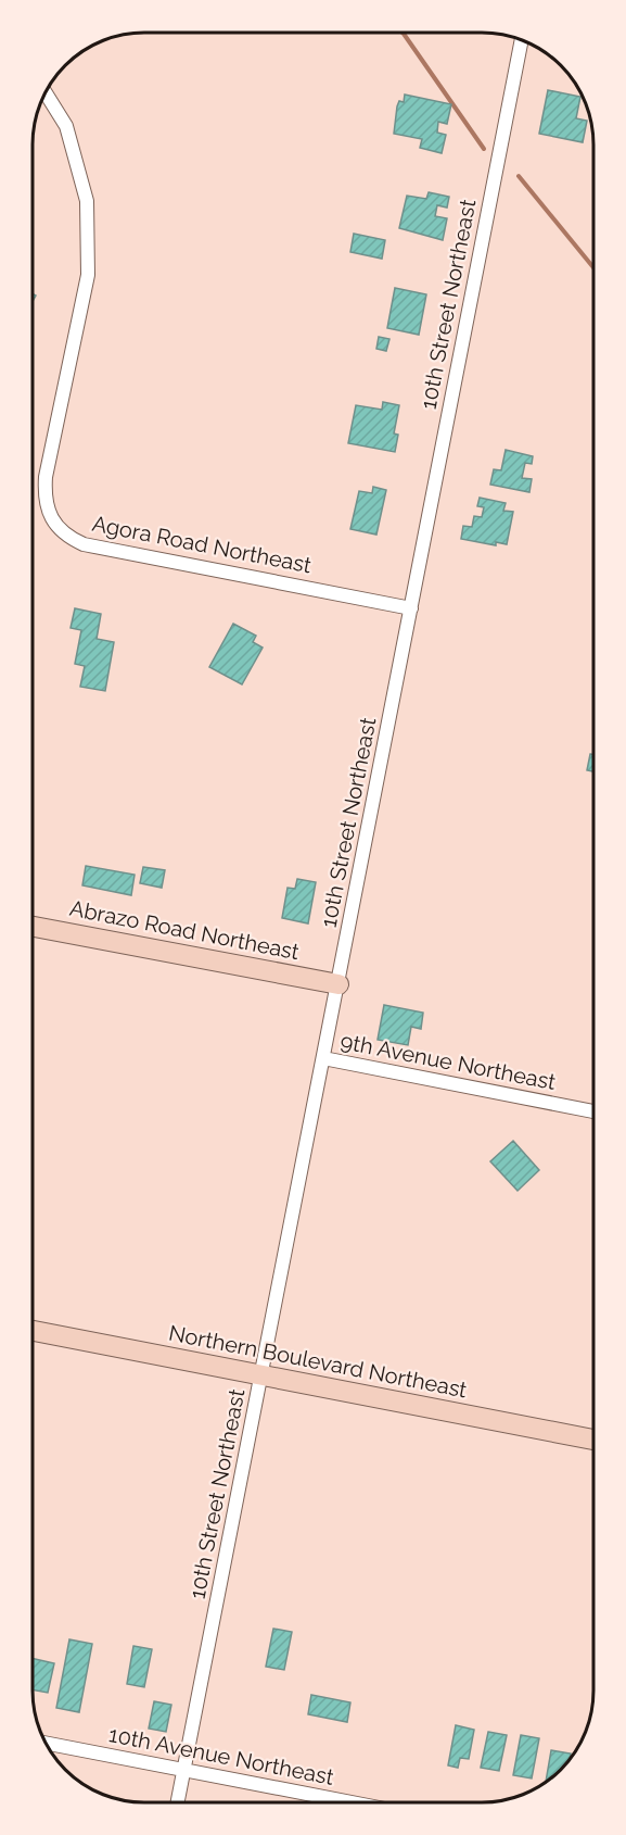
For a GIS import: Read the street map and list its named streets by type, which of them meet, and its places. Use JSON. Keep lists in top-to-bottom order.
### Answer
{
  "streets": {
    "main road": ["Abrazo Road Northeast", "Northern Boulevard Northeast"],
    "street": [
      "10th Street Northeast",
      "Agora Road Northeast",
      "9th Avenue Northeast",
      "10th Avenue Northeast"
    ]
  },
  "crossings": [
    ["10th Street Northeast", "Agora Road Northeast"],
    ["10th Street Northeast", "Abrazo Road Northeast"],
    ["10th Street Northeast", "9th Avenue Northeast"],
    ["10th Street Northeast", "Northern Boulevard Northeast"],
    ["10th Street Northeast", "10th Avenue Northeast"]
  ]
}
